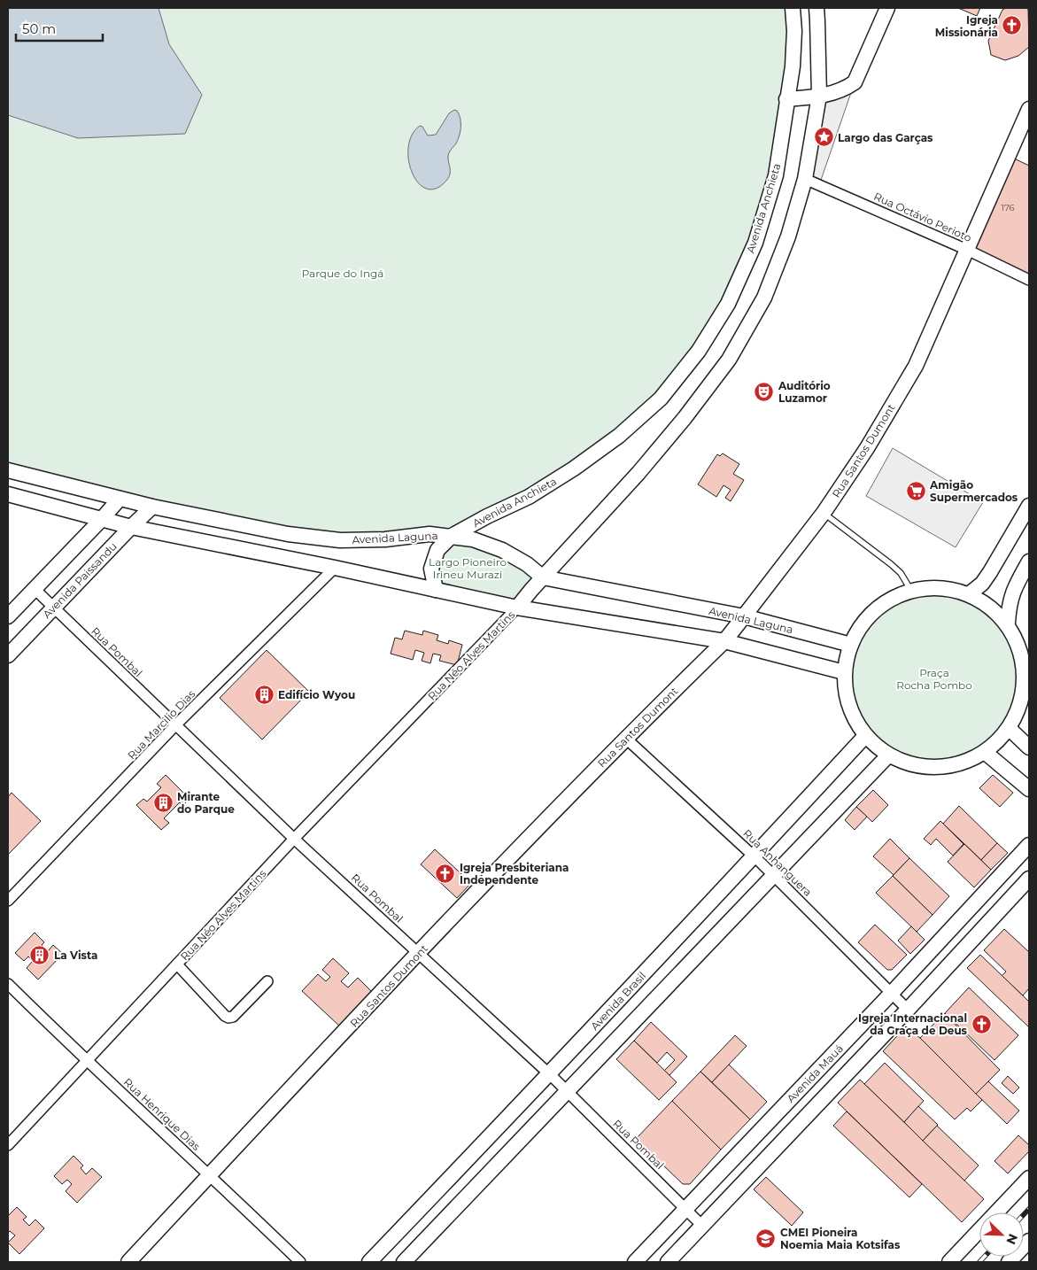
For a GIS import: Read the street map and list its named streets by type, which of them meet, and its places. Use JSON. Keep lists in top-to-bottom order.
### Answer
{
  "streets": {
    "main road": [
      "Avenida Anchieta",
      "Rua Santos Dumont",
      "Avenida Laguna",
      "Avenida Paissandu",
      "Rua Néo Alves Martins",
      "Avenida Brasil",
      "Avenida Mauá"
    ],
    "street": [
      "Rua Octávio Perioto",
      "Rua Pombal",
      "Rua Marcilio Dias",
      "Rua Anhanguera",
      "Rua Henrique Dias"
    ]
  },
  "crossings": [
    ["Avenida Anchieta", "Avenida Laguna"],
    ["Rua Octávio Perioto", "Rua Santos Dumont"],
    ["Rua Octávio Perioto", "Rua Néo Alves Martins"],
    ["Rua Santos Dumont", "Avenida Laguna"],
    ["Rua Santos Dumont", "Rua Pombal"],
    ["Rua Santos Dumont", "Rua Anhanguera"],
    ["Rua Santos Dumont", "Rua Henrique Dias"],
    ["Avenida Laguna", "Avenida Paissandu"],
    ["Avenida Laguna", "Rua Néo Alves Martins"],
    ["Avenida Paissandu", "Rua Pombal"],
    ["Rua Pombal", "Rua Néo Alves Martins"],
    ["Rua Pombal", "Rua Marcilio Dias"],
    ["Rua Pombal", "Avenida Brasil"],
    ["Rua Pombal", "Avenida Mauá"],
    ["Rua Néo Alves Martins", "Rua Henrique Dias"],
    ["Rua Anhanguera", "Avenida Brasil"],
    ["Rua Anhanguera", "Avenida Mauá"]
  ],
  "parks": ["Parque do Ingá", "Largo Pioneiro Irineu Murazi", "Praça Rocha Pombo"],
  "places": {
    "church": ["Igreja Missionária", "Igreja Presbiteriana Independente", "Igreja Internacional da Graça de Deus"],
    "place": ["Largo das Garças"],
    "theatre": ["Auditório Luzamor"],
    "supermarket": ["Amigão Supermercados"],
    "building": ["Edifício Wyou", "Mirante do Parque", "La Vista"],
    "school or university": ["CMEI Pioneira Noemia Maia Kotsifas"]
  },
  "house_numbers": ["176"],
  "scale_bar": "50 m",
  "north": "bottom right"
}
